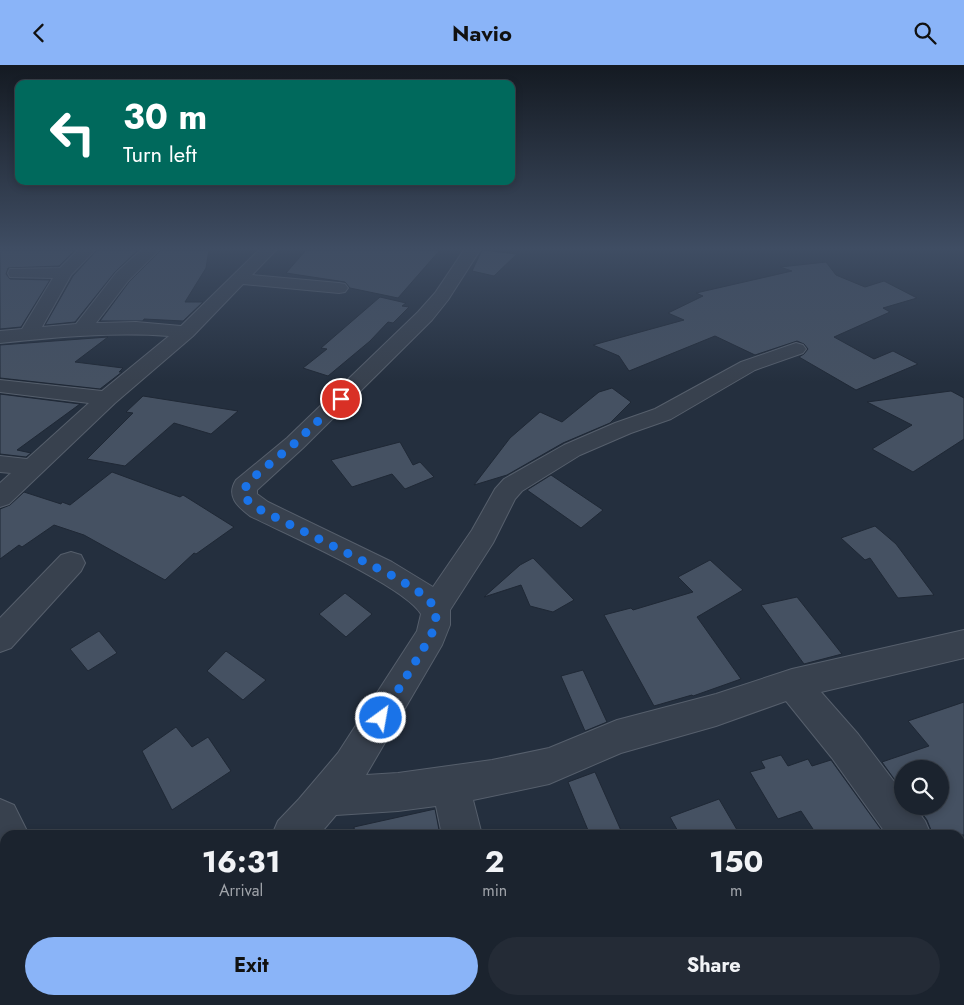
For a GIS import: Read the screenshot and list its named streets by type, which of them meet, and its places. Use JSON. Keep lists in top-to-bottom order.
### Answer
{
  "page": {
    "header": "Navio",
    "turn": ["30 m", "Turn left"],
    "eta": [
      "16:31",
      "Arrival",
      "2",
      "min",
      "150",
      "m"
    ],
    "buttons": ["Exit", "Share"]
  }
}
